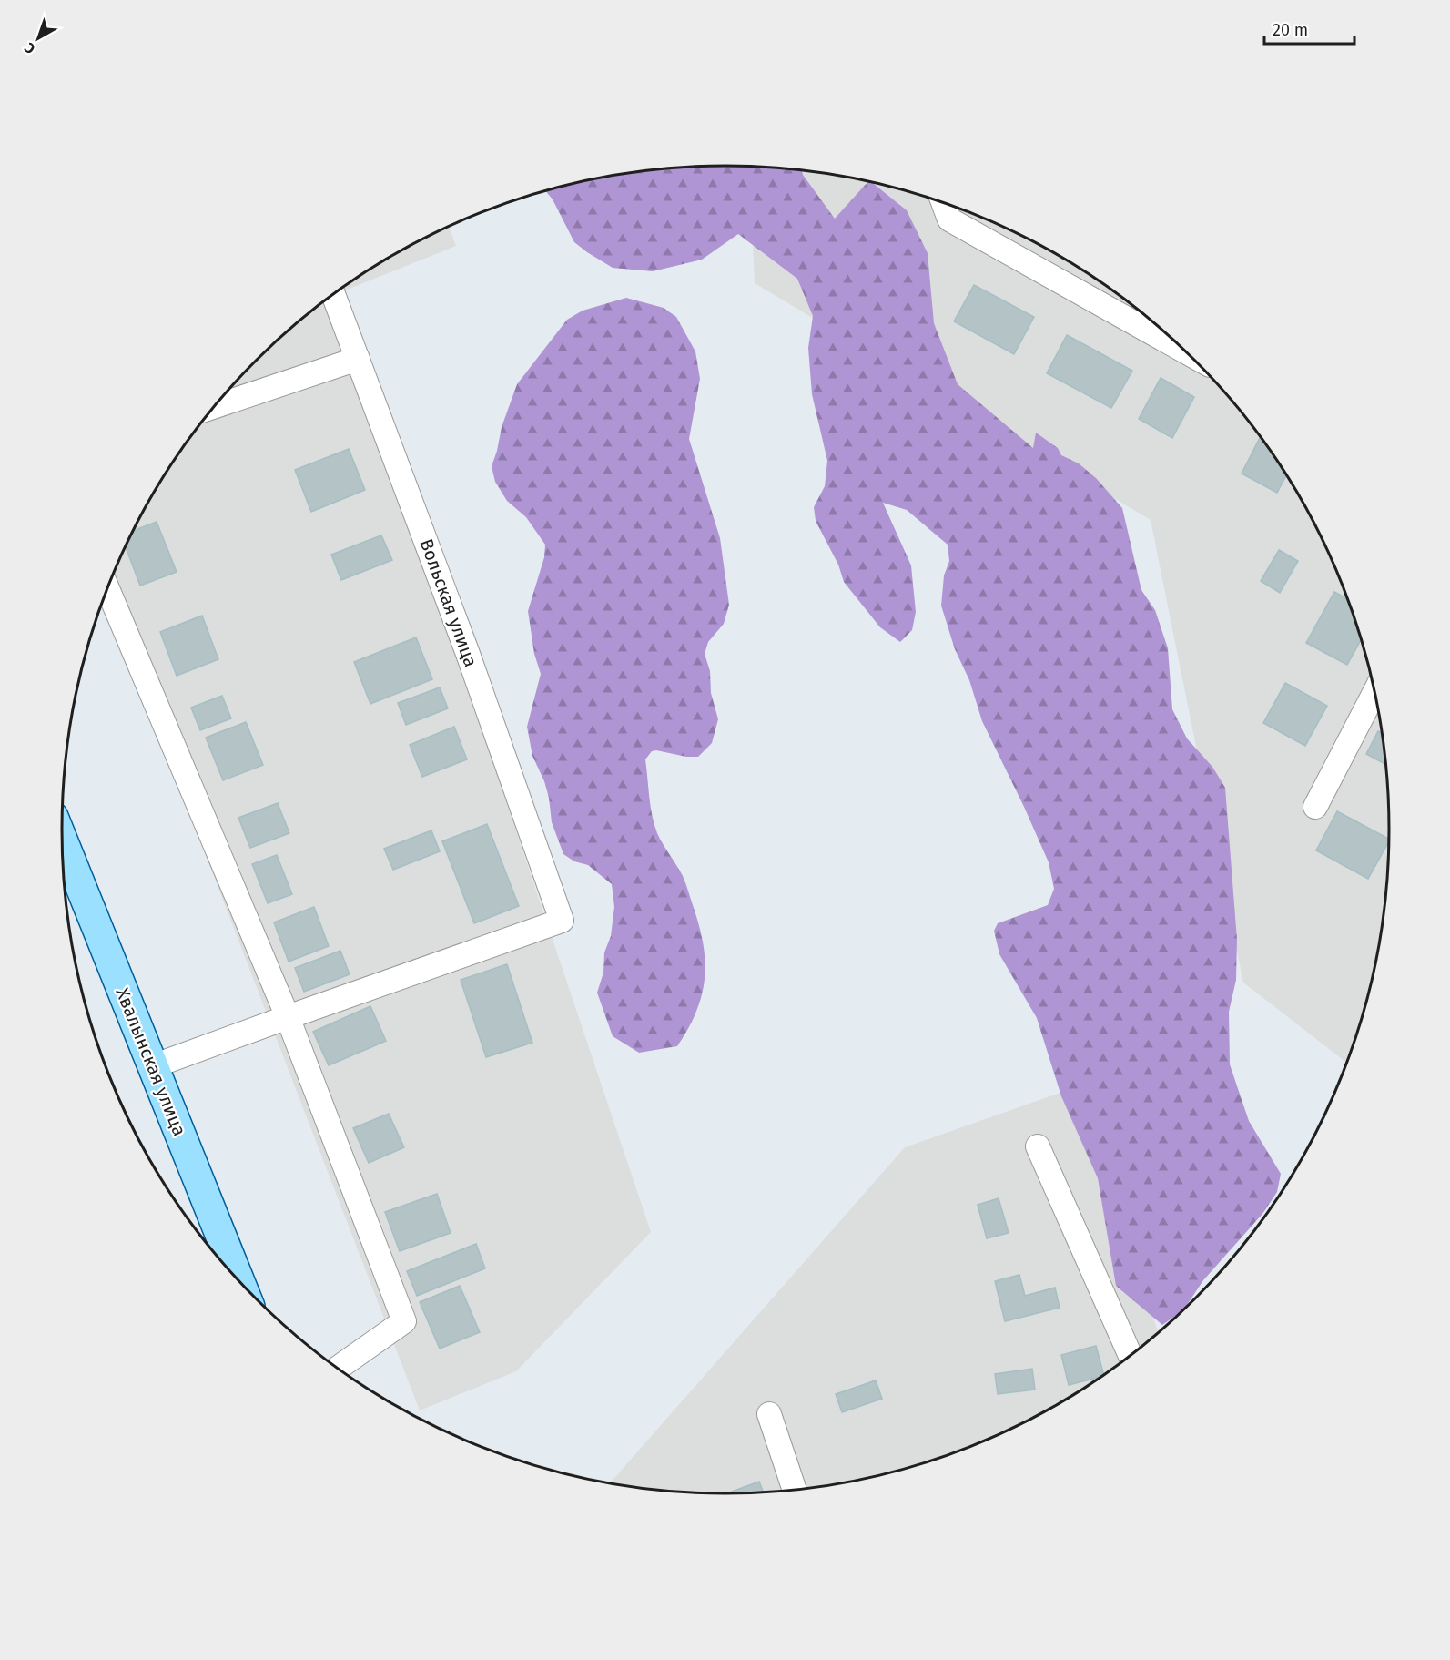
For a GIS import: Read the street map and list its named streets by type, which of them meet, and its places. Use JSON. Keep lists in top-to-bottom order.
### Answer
{
  "streets": {
    "main road": ["Хвалынская улица"],
    "street": ["Вольская улица"]
  },
  "scale_bar": "20 m",
  "north": "bottom left"
}
